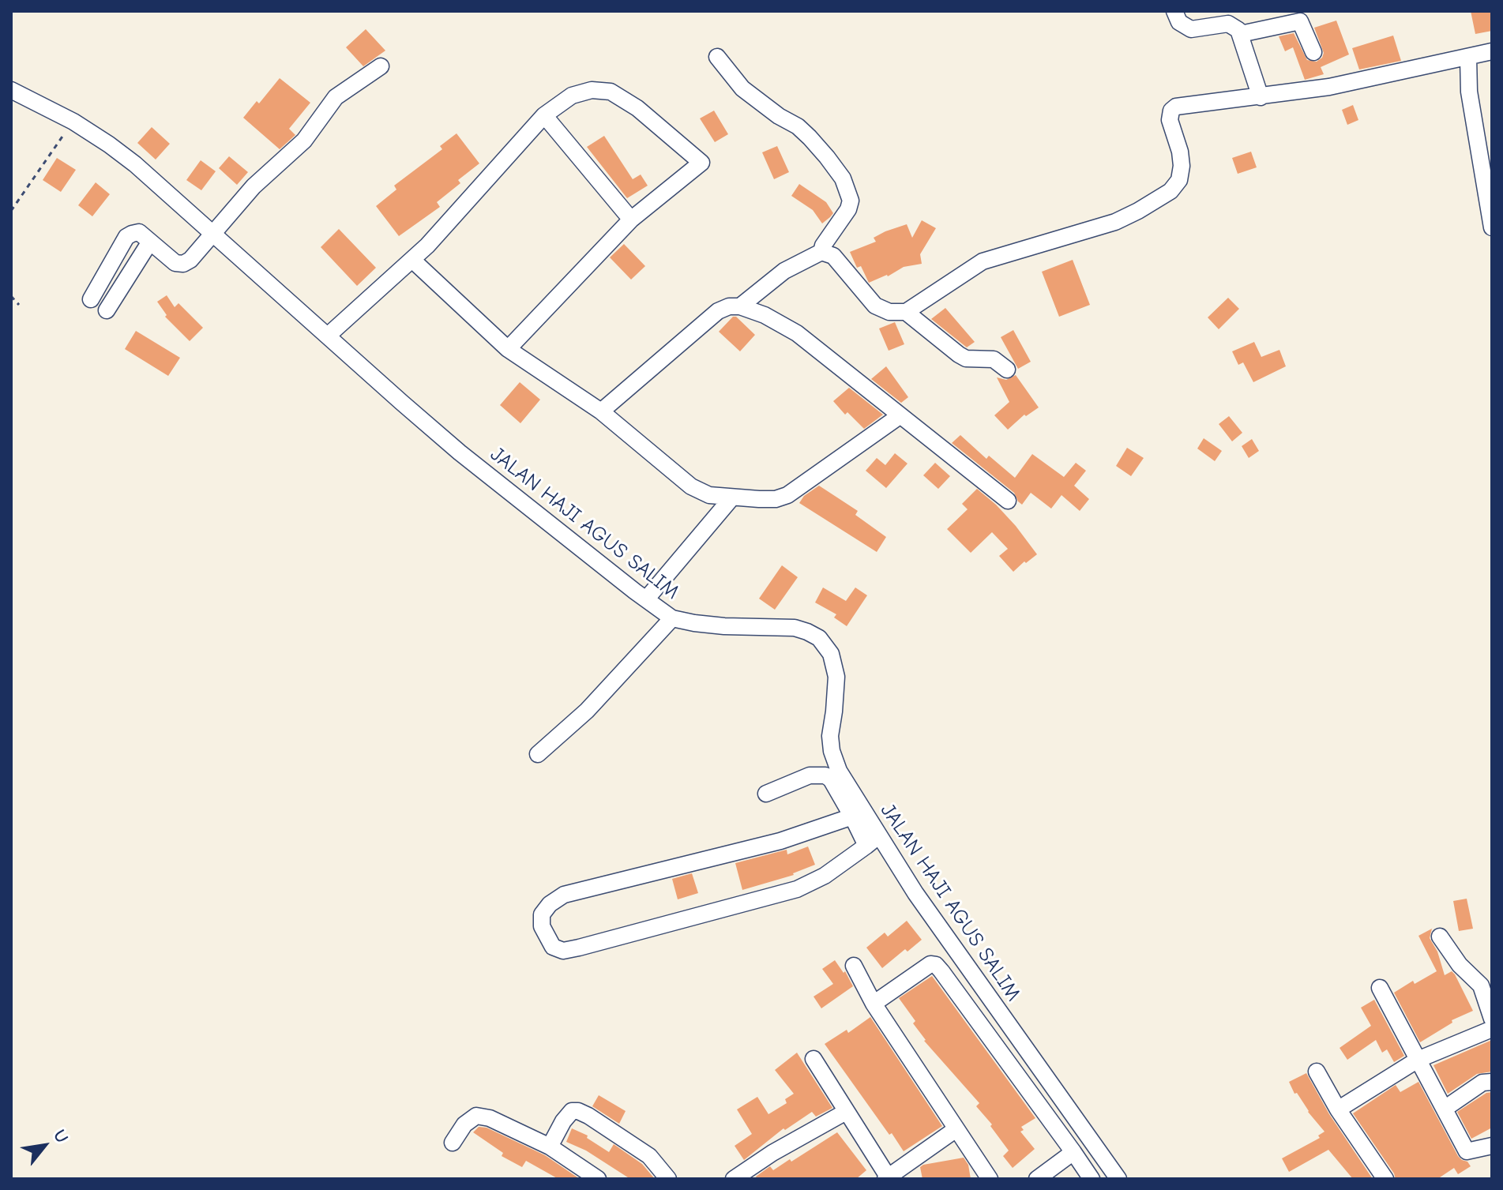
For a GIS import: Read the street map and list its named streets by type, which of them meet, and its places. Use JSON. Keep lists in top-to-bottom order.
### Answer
{
  "streets": {
    "street": ["JALAN HAJI AGUS SALIM"]
  },
  "north": "top right"
}
